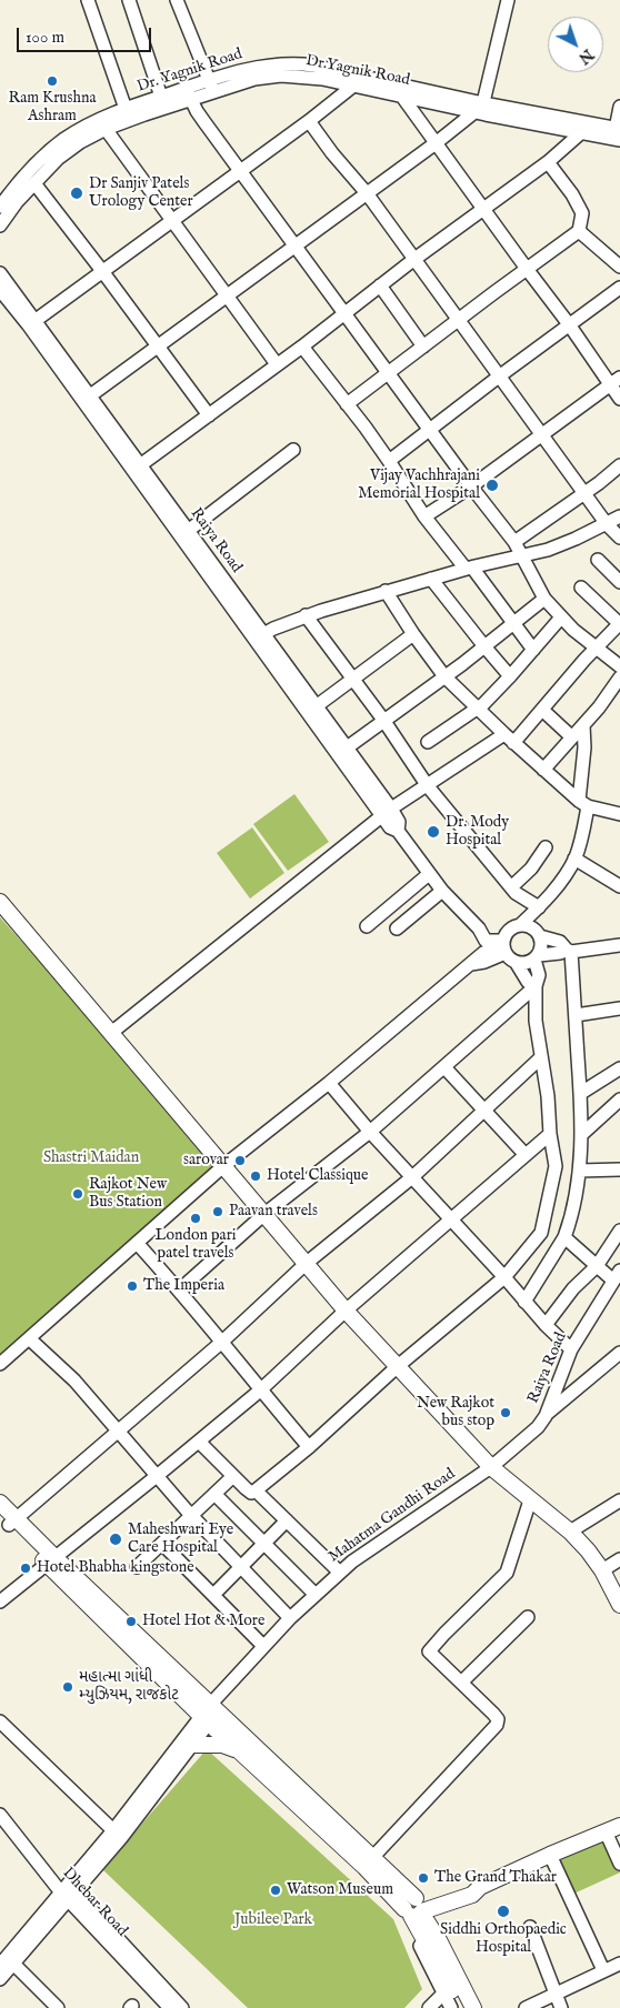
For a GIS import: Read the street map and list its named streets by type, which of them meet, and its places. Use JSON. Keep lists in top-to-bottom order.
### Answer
{
  "streets": {
    "street": [
      "Dr. Yagnik Road",
      "Dr.Yagnik Road",
      "Raiya Road",
      "Mahatma Gandhi Road",
      "Dhebar Road"
    ]
  },
  "crossings": [
    ["Dr. Yagnik Road", "Dr.Yagnik Road"],
    ["Raiya Road", "Mahatma Gandhi Road"]
  ],
  "parks": ["Shastri Maidan", "Jubilee Park"],
  "places": [
    "Ram Krushna Ashram",
    "Dr Sanjiv Patels Urology Center",
    "Vijay Vachhrajani Memorial Hospital",
    "Dr. Mody Hospital",
    "sarovar",
    "Hotel Classique",
    "Rajkot New Bus Station",
    "Paavan travels",
    "London pari patel travels",
    "The Imperia",
    "New Rajkot bus stop",
    "Maheshwari Eye Care Hospital",
    "Hotel Bhabha kingstone",
    "Hotel Hot & More",
    "મહાત્મા ગાંધી મ્યુઝિયમ, રાજકોટ",
    "The Grand Thakar",
    "Watson Museum",
    "Siddhi Orthopaedic Hospital"
  ],
  "scale_bar": "100 m",
  "north": "bottom right"
}
